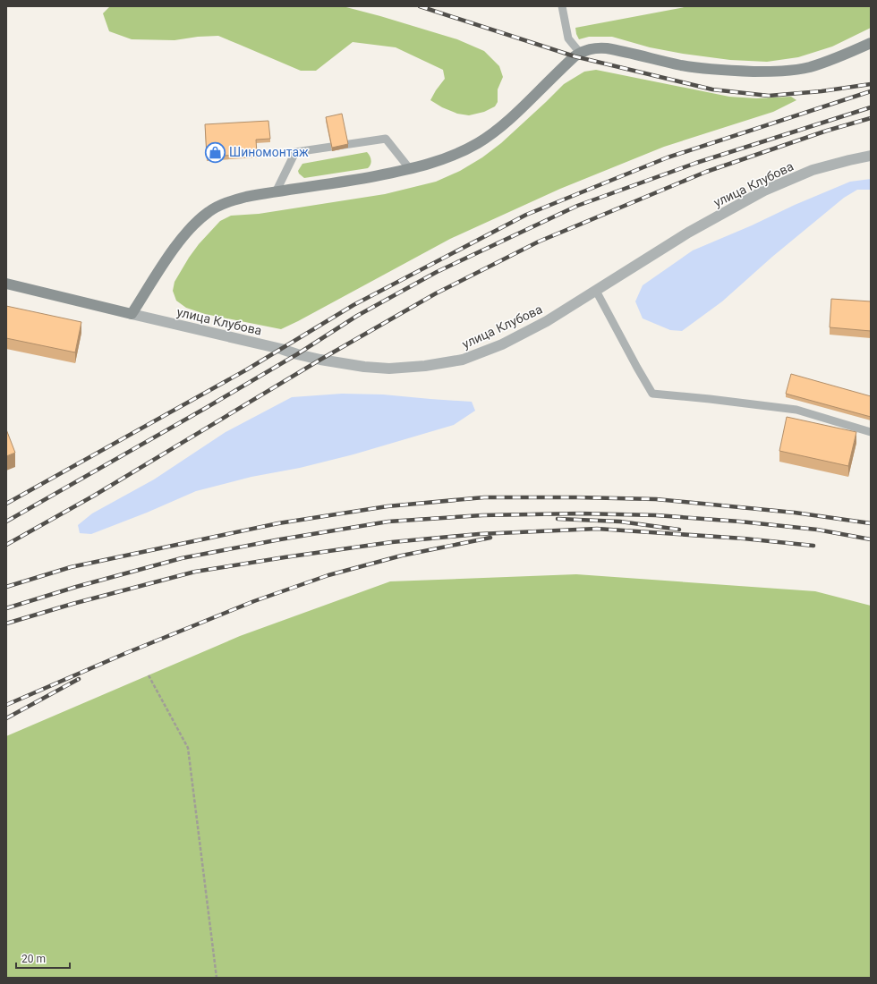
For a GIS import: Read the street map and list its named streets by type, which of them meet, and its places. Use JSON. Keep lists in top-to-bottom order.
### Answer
{
  "streets": {
    "main road": ["улица Клубова"]
  },
  "places": {
    "shop": ["Шиномонтаж"]
  },
  "scale_bar": "20 m"
}
